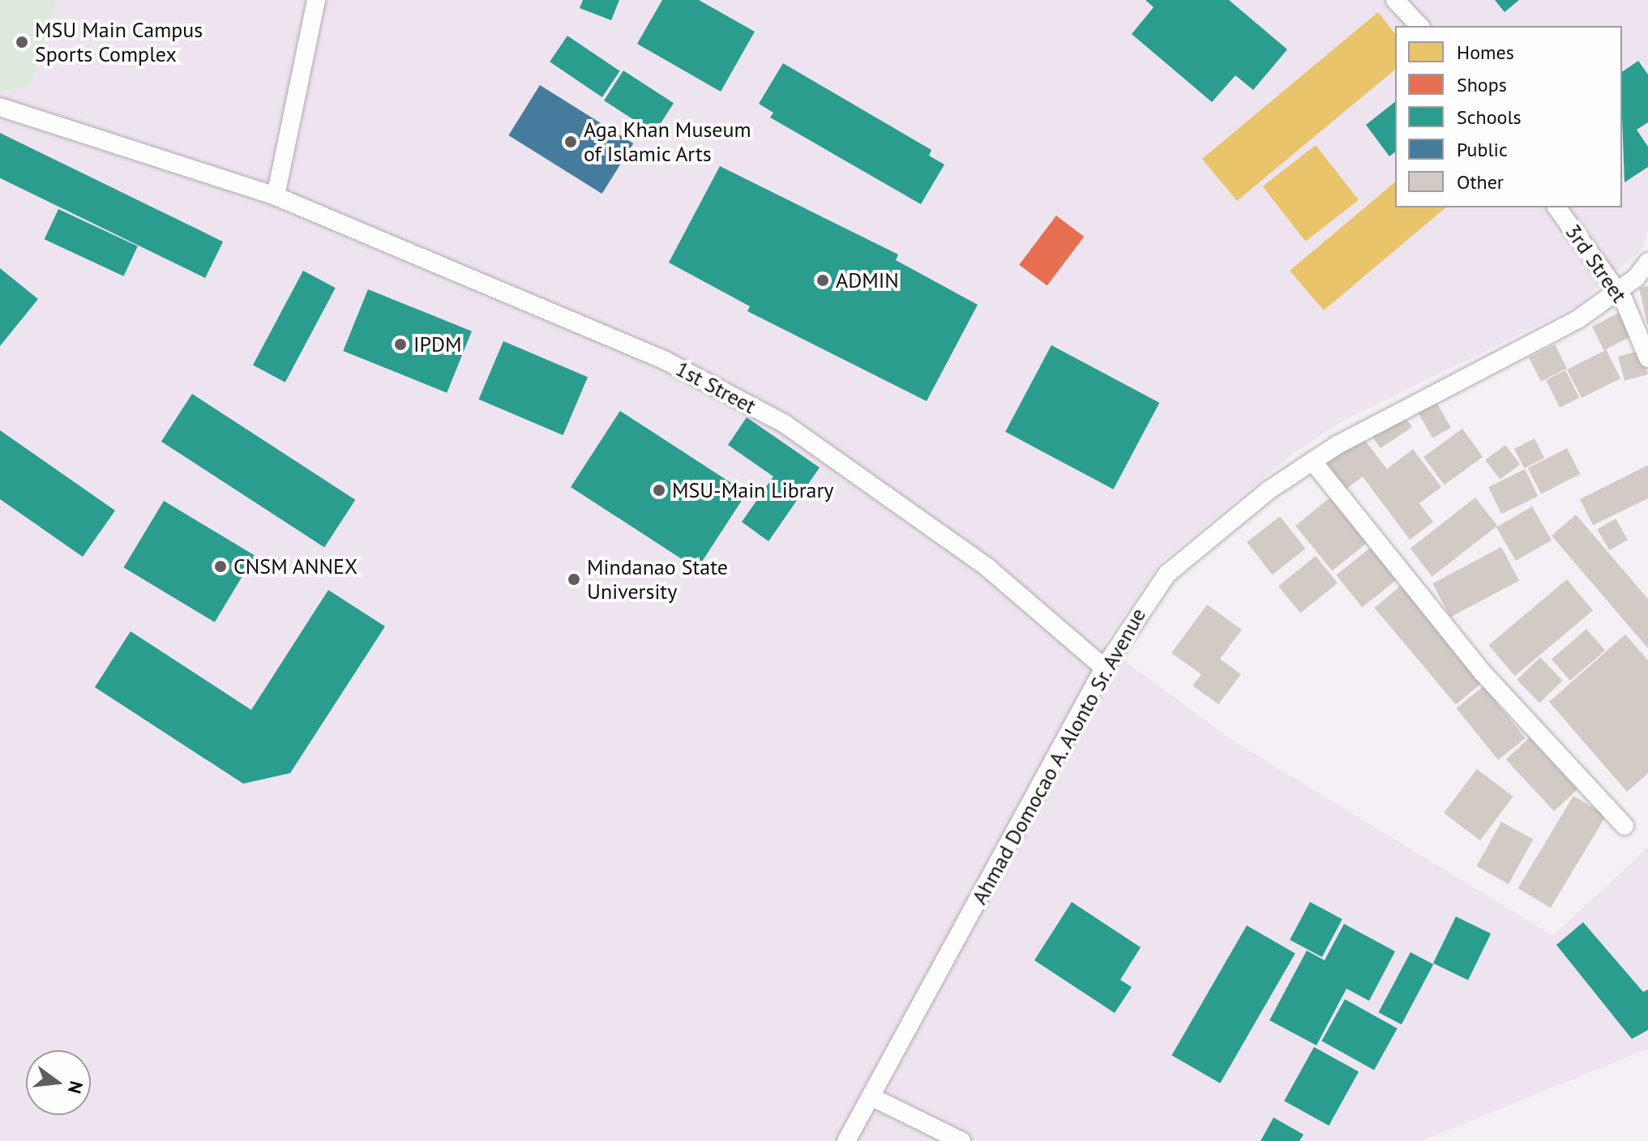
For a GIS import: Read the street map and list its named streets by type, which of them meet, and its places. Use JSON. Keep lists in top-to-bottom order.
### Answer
{
  "streets": {
    "street": ["3rd Street", "1st Street", "Ahmad Domocao A. Alonto Sr. Avenue"]
  },
  "crossings": [
    ["3rd Street", "Ahmad Domocao A. Alonto Sr. Avenue"],
    ["1st Street", "Ahmad Domocao A. Alonto Sr. Avenue"]
  ],
  "places": [
    "MSU Main Campus Sports Complex",
    "Aga Khan Museum of Islamic Arts",
    "ADMIN",
    "IPDM",
    "MSU-Main Library",
    "CNSM ANNEX",
    "Mindanao State University"
  ],
  "legend": [
    "Homes",
    "Shops",
    "Schools",
    "Public",
    "Other"
  ],
  "north": "right"
}
